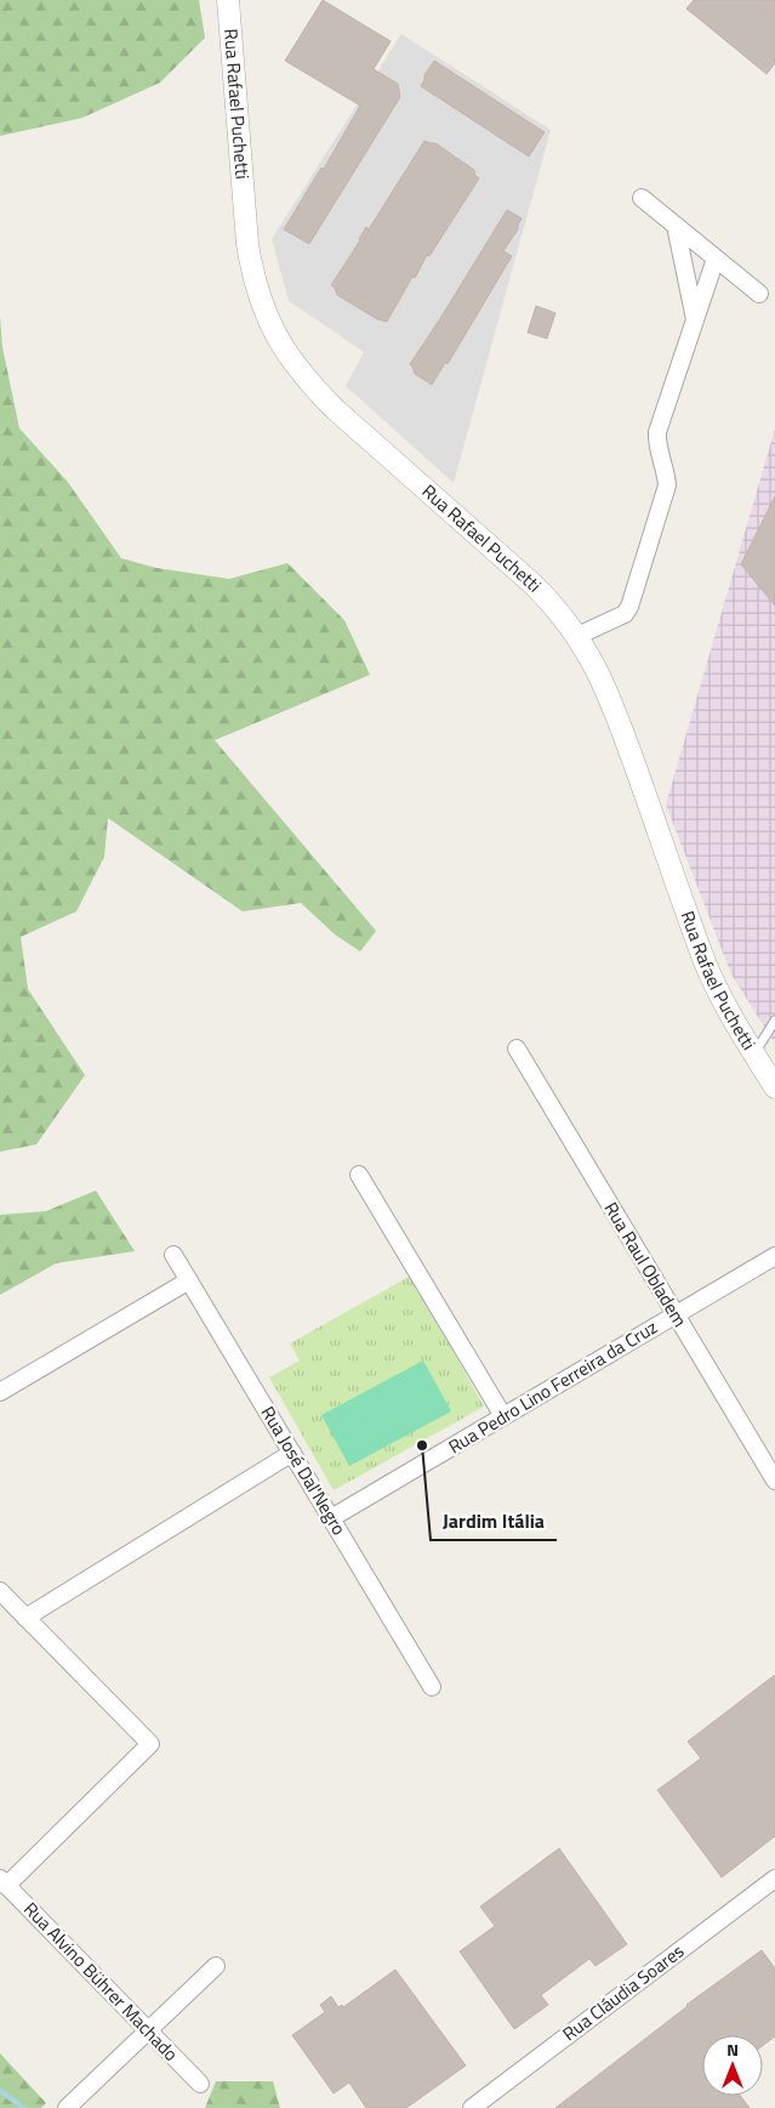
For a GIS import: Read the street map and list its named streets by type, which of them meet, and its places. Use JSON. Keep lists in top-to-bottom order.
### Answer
{
  "streets": {
    "street": [
      "Rua Rafael Puchetti",
      "Rua Raul Obladem",
      "Rua Pedro Lino Ferreira da Cruz",
      "Rua José Dal'Negro",
      "Rua Alvino Bührer Machado",
      "Rua Cláudia Soares"
    ]
  },
  "crossings": [
    ["Rua Raul Obladem", "Rua Pedro Lino Ferreira da Cruz"],
    ["Rua Pedro Lino Ferreira da Cruz", "Rua José Dal'Negro"]
  ],
  "places": ["Jardim Itália"],
  "north": "top"
}
